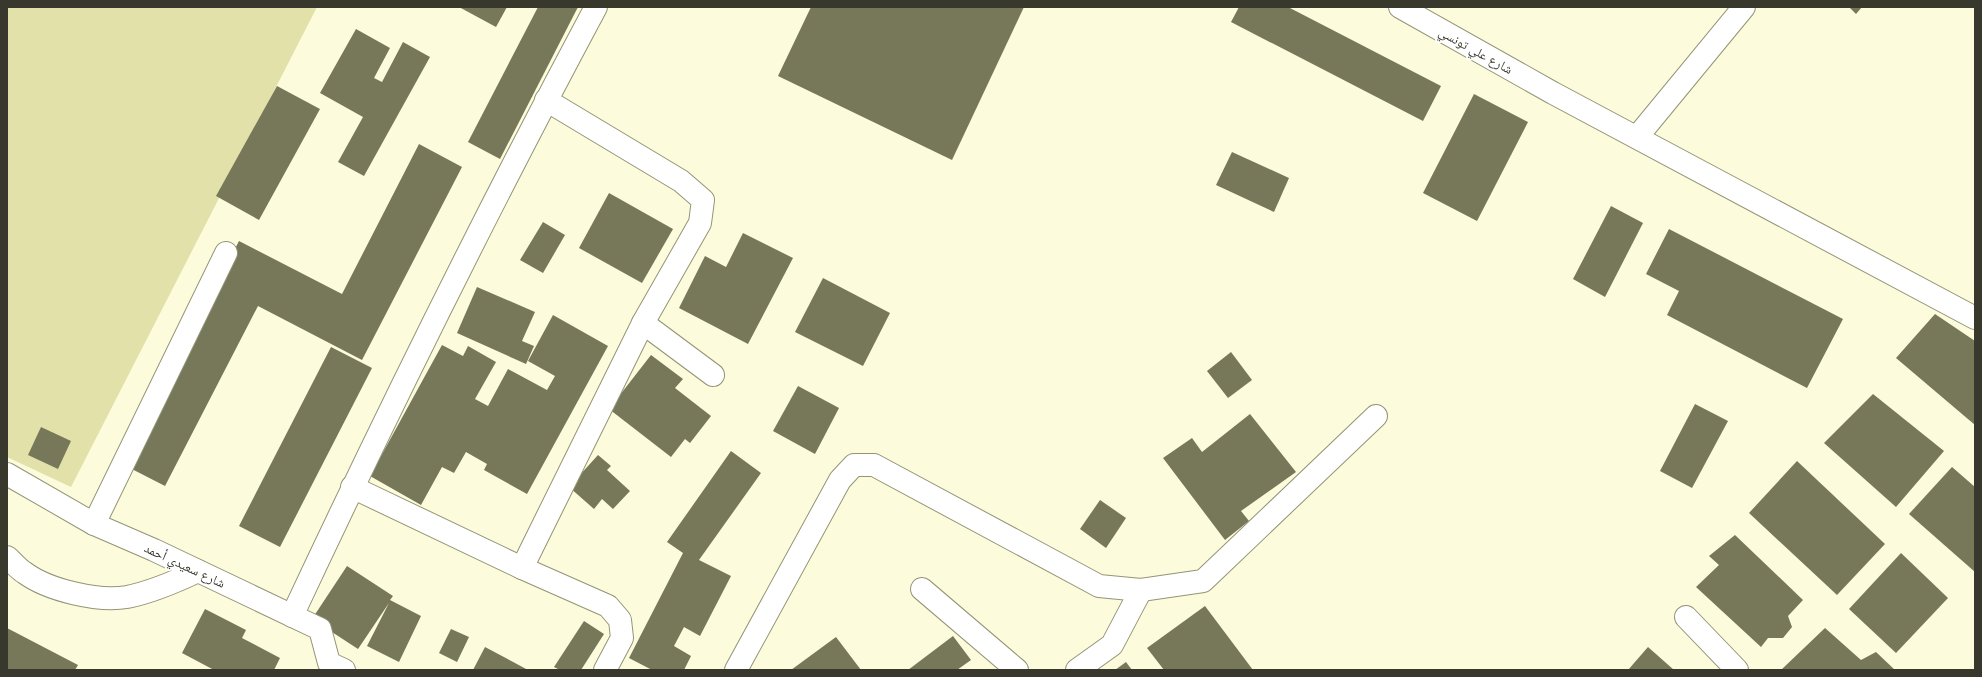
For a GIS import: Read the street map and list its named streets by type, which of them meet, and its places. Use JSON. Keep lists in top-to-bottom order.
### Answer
{
  "streets": {
    "street": ["شارع علي تونسي", "شارع سعيدي أحمد"]
  }
}
